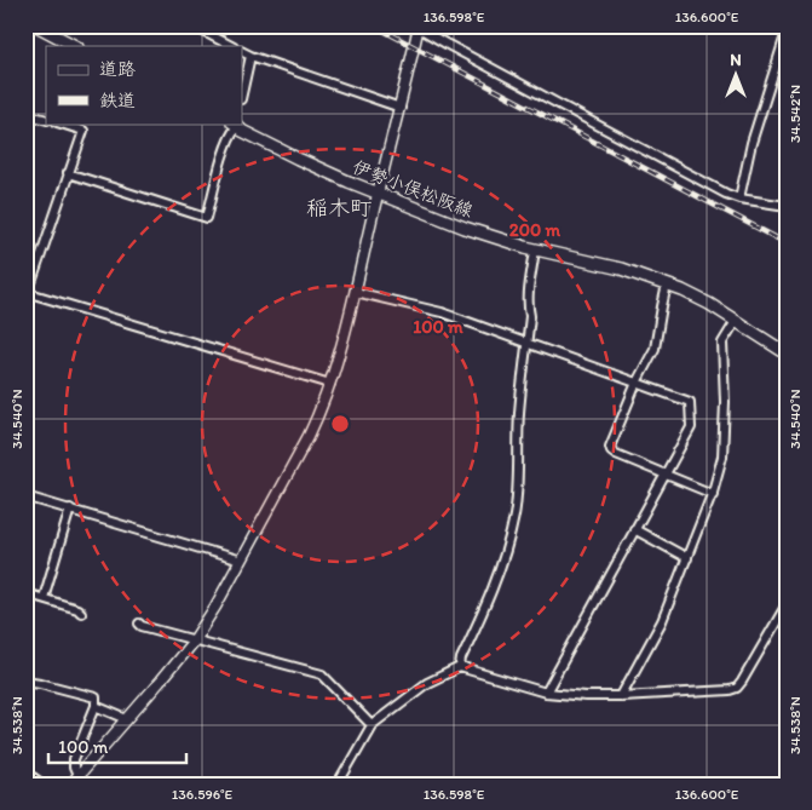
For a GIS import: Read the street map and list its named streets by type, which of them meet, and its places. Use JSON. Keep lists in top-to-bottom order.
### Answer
{
  "streets": {
    "main road": ["伊勢小俣松阪線"]
  },
  "districts": ["稲木町"],
  "legend": ["道路", "鉄道"],
  "scale_bar": "100 m",
  "north": "top",
  "coordinates": [
    "136.598°E",
    "136.600°E",
    "34.542°N",
    "34.540°N",
    "34.538°N",
    "136.596°E"
  ],
  "rings": ["200 m", "100 m"]
}
